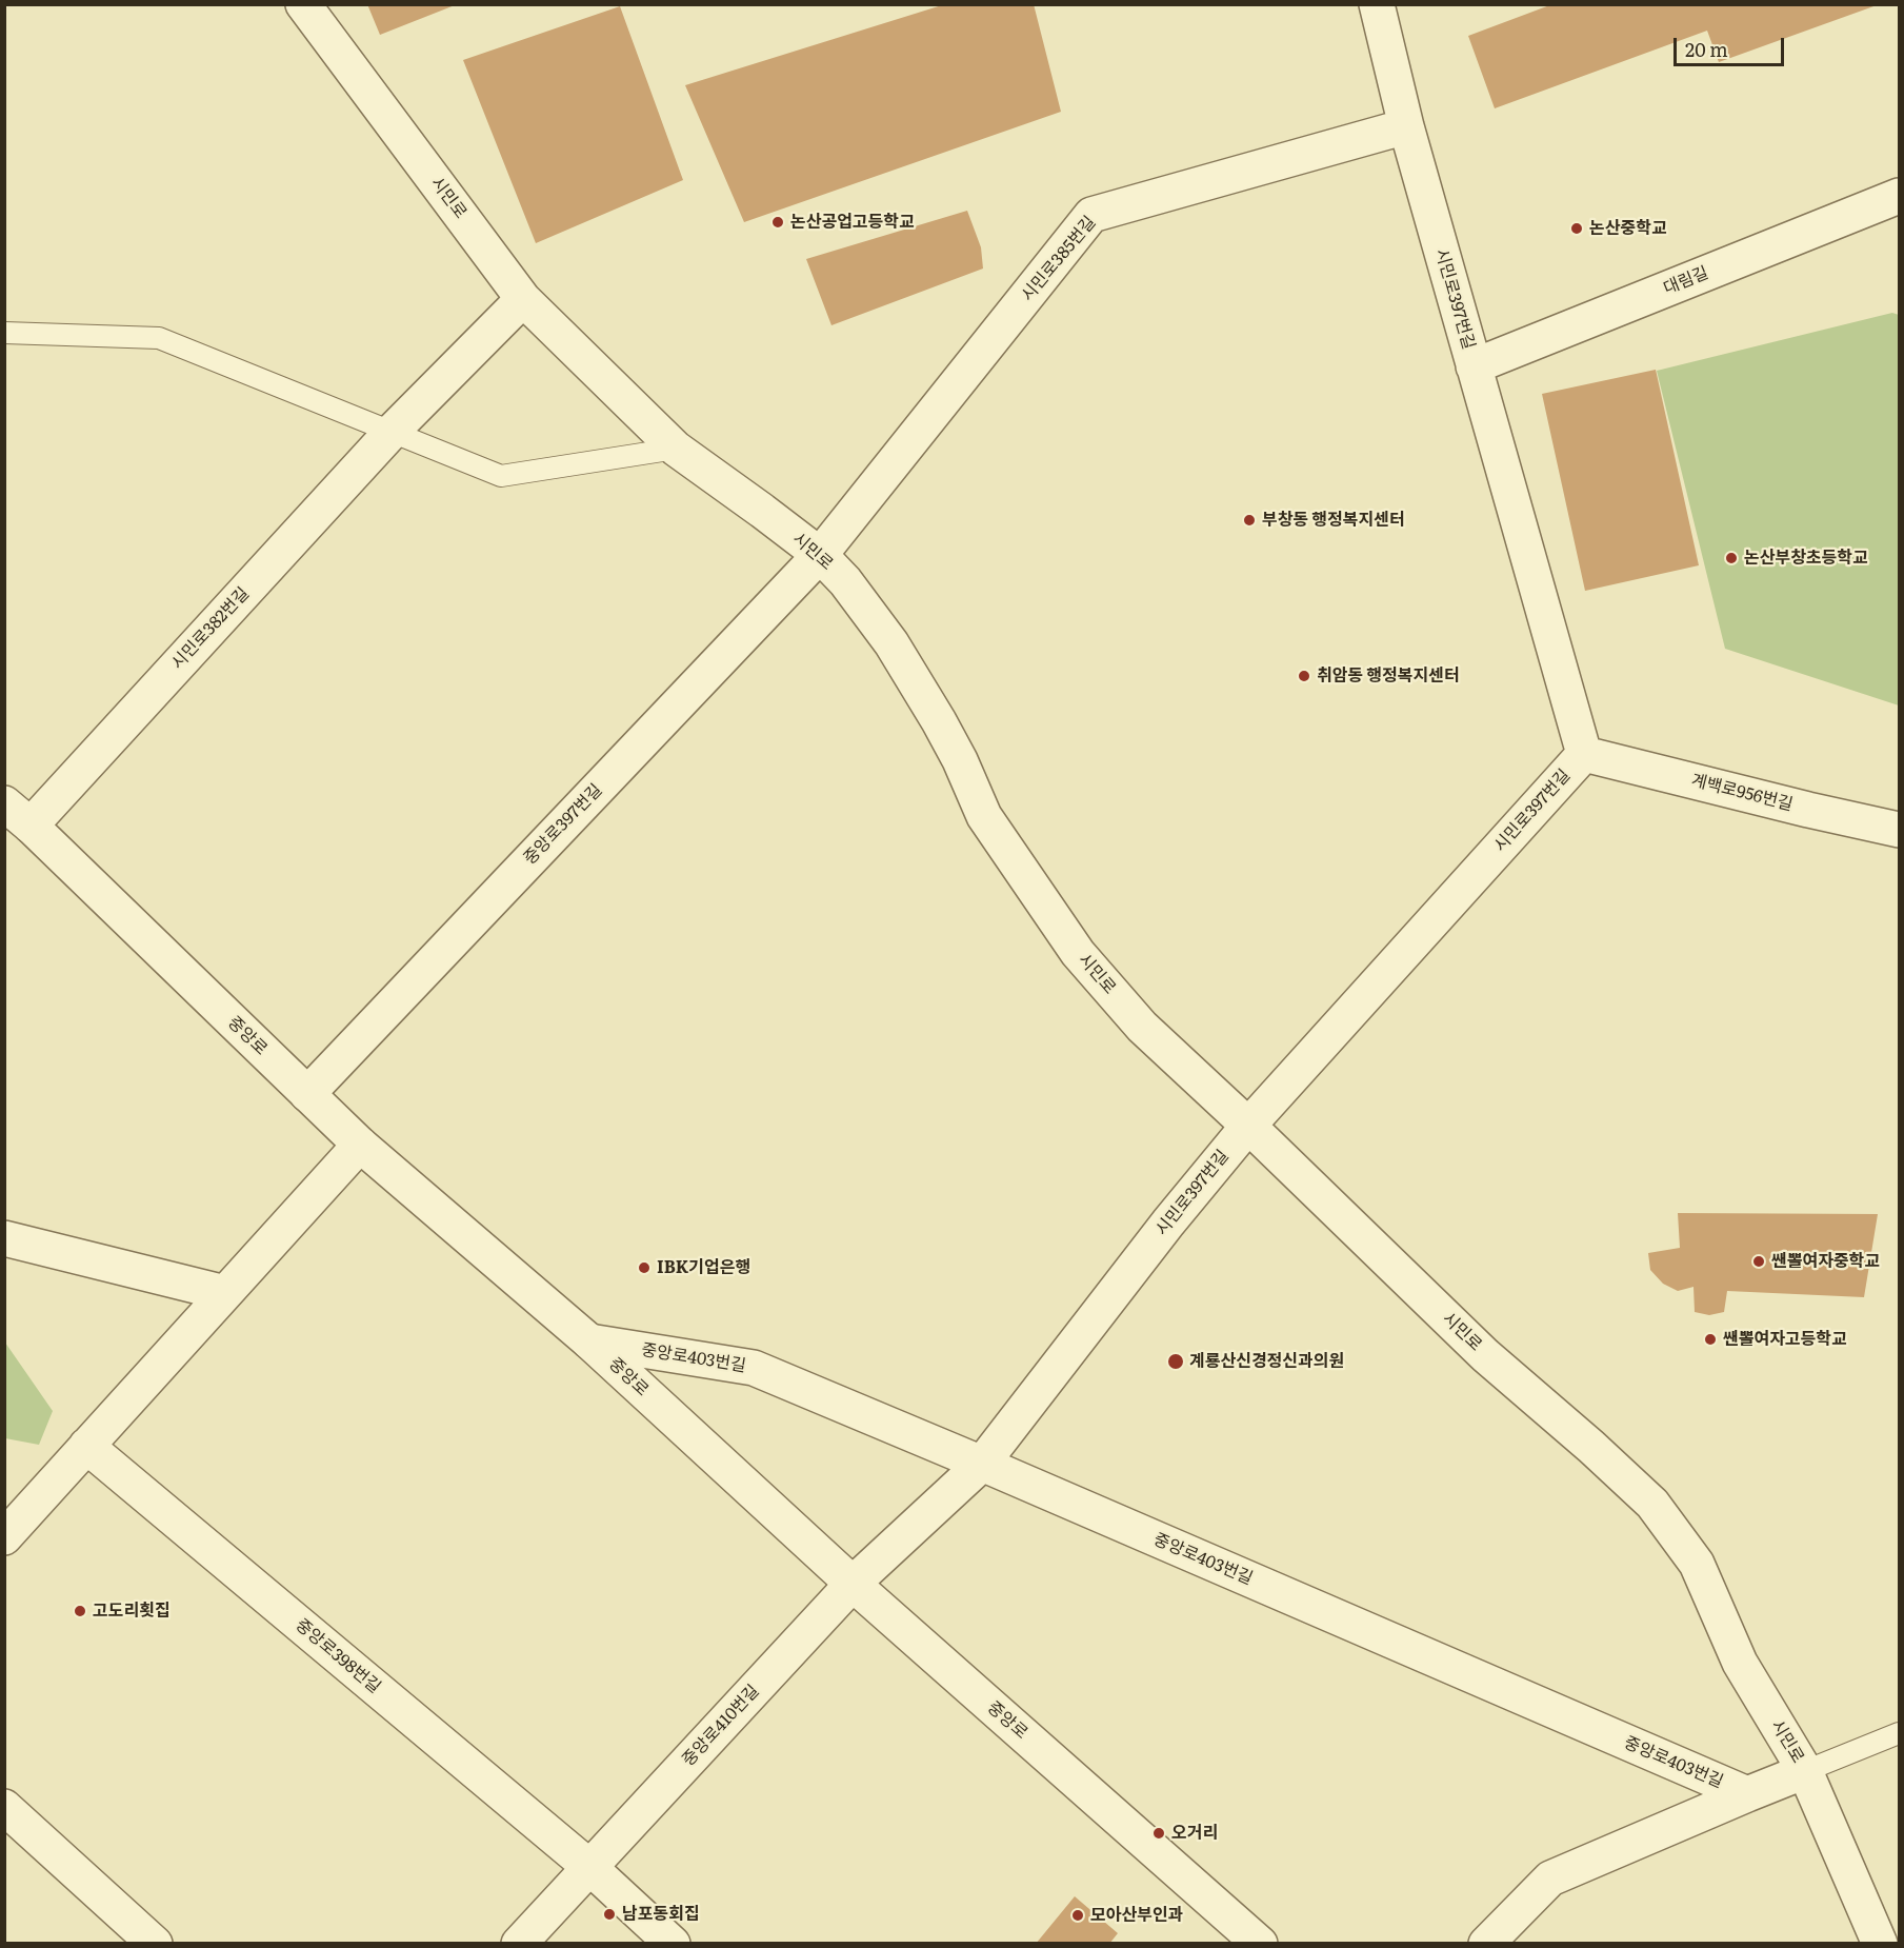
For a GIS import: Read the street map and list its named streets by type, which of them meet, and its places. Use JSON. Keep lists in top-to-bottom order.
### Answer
{
  "streets": {
    "street": [
      "시민로",
      "시민로385번길",
      "대림길",
      "시민로397번길",
      "시민로382번길",
      "계백로956번길",
      "중앙로397번길",
      "중앙로",
      "중앙로403번길",
      "중앙로398번길",
      "중앙로410번길"
    ]
  },
  "crossings": [
    ["시민로", "시민로385번길"],
    ["시민로", "시민로397번길"],
    ["시민로", "시민로382번길"],
    ["시민로", "중앙로397번길"],
    ["시민로385번길", "시민로397번길"],
    ["시민로385번길", "중앙로397번길"],
    ["대림길", "시민로397번길"],
    ["시민로397번길", "계백로956번길"],
    ["시민로397번길", "중앙로"],
    ["시민로397번길", "중앙로403번길"],
    ["시민로397번길", "중앙로410번길"],
    ["시민로382번길", "중앙로"],
    ["중앙로397번길", "중앙로"],
    ["중앙로", "중앙로403번길"],
    ["중앙로", "중앙로410번길"],
    ["중앙로398번길", "중앙로410번길"]
  ],
  "places": [
    "논산공업고등학교",
    "논산중학교",
    "부창동 행정복지센터",
    "논산부창초등학교",
    "취암동 행정복지센터",
    "쌘뽈여자중학교",
    "IBK기업은행",
    "쌘뽈여자고등학교",
    "계룡산신경정신과의원",
    "고도리횟집",
    "오거리",
    "남포동회집",
    "모아산부인과"
  ],
  "scale_bar": "20 m"
}
